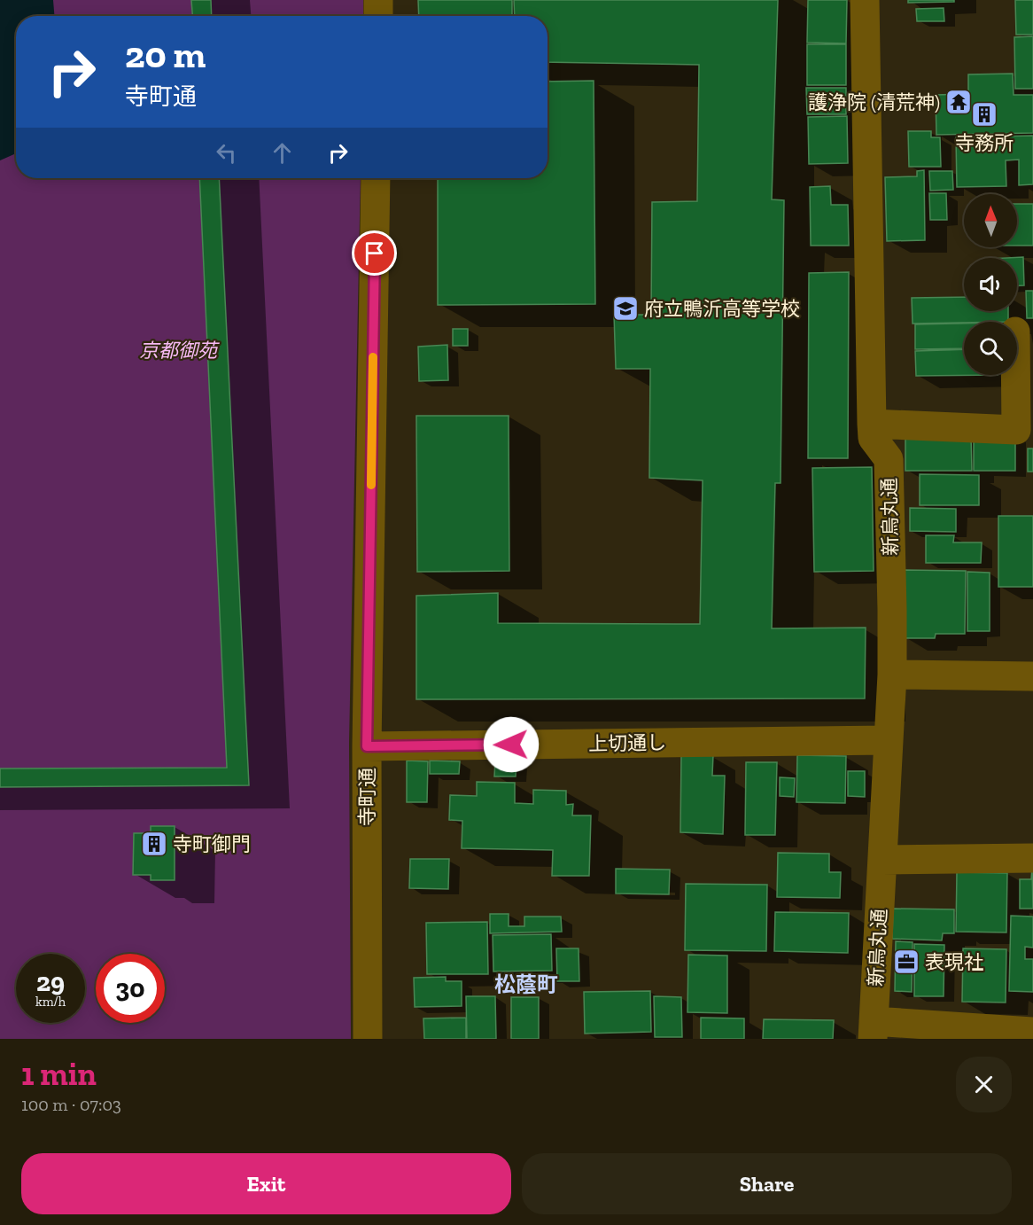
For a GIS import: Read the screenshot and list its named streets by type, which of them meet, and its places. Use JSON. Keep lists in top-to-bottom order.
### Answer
{
  "streets": {
    "street": ["新烏丸通", "上切通し", "寺町通"]
  },
  "crossings": [
    ["新烏丸通", "上切通し"],
    ["上切通し", "寺町通"]
  ],
  "districts": ["松蔭町"],
  "parks": ["京都御苑"],
  "places": {
    "temple": ["護浄院 (清荒神)"],
    "building": ["寺務所", "寺町御門"],
    "school or university": ["府立鴨沂高等学校"],
    "office": ["表現社"]
  },
  "north": "top",
  "page": {
    "turn": ["20 m", "寺町通"],
    "speed": "29 km/h",
    "limit": "30",
    "heading": ["1 min", "100 m · 07:03"],
    "buttons": ["Exit", "Share"]
  }
}
